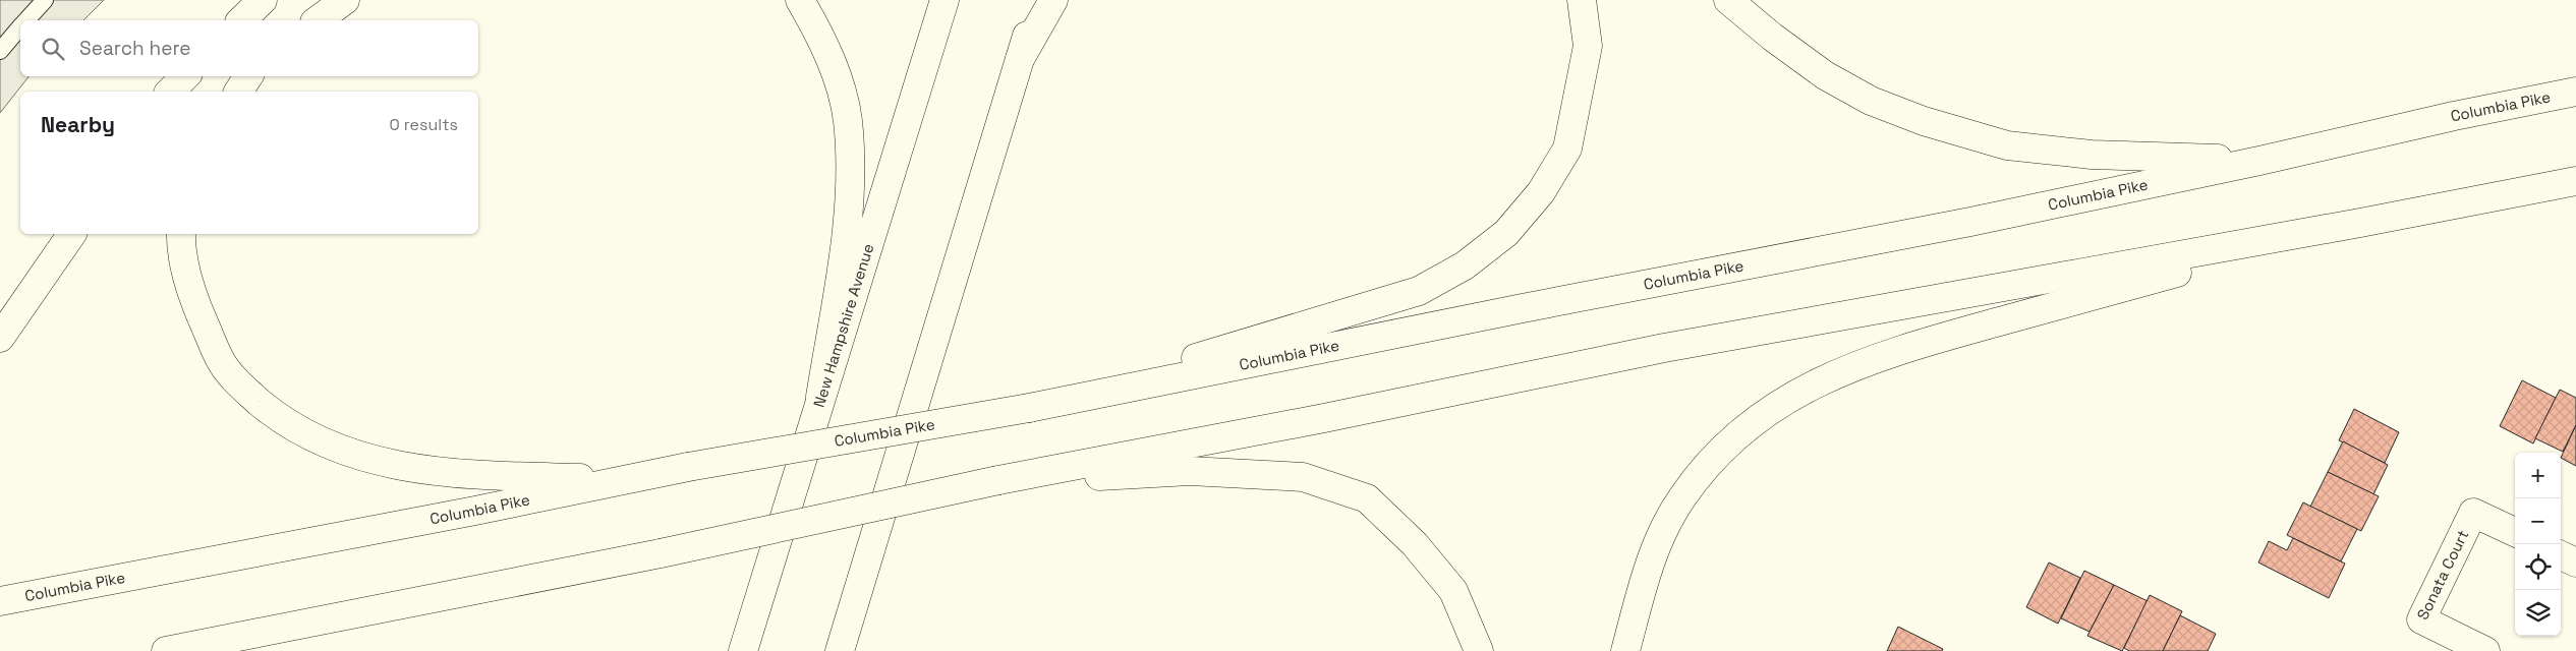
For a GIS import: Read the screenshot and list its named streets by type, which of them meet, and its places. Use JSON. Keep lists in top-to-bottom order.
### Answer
{
  "streets": {
    "main road": ["Columbia Pike", "New Hampshire Avenue", "Sonata Court"]
  },
  "page": {
    "search": "Search here",
    "heading": ["Nearby", "0 results"],
    "map_buttons": ["+", "−"]
  }
}
